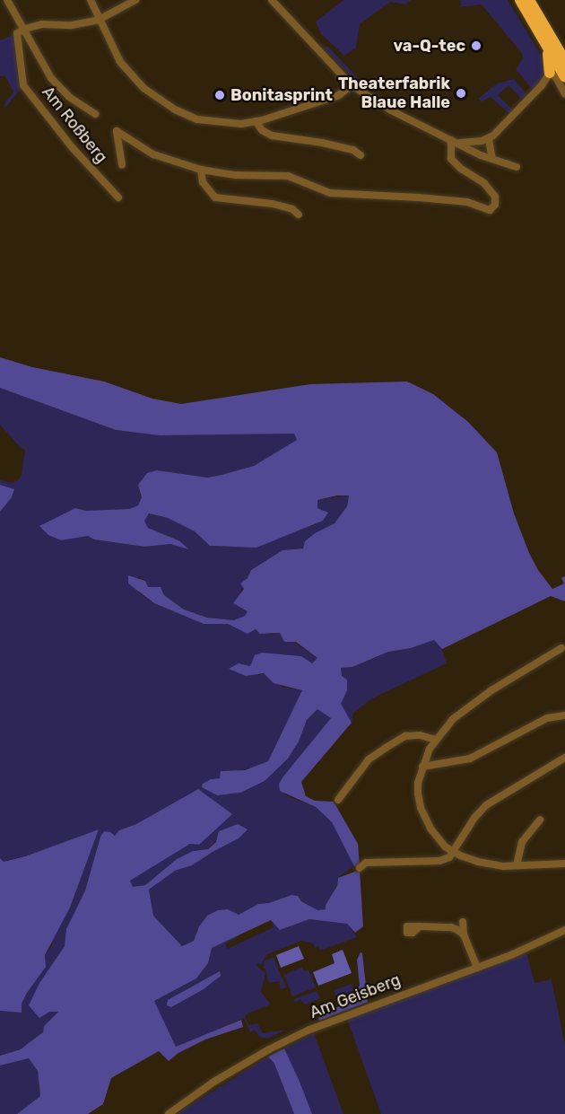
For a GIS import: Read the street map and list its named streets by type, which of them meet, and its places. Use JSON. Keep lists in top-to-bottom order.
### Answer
{
  "streets": {
    "street": ["Am Roßberg", "Am Geisberg"]
  },
  "places": ["va-Q-tec", "Theaterfabrik Blaue Halle", "Bonitasprint"]
}
